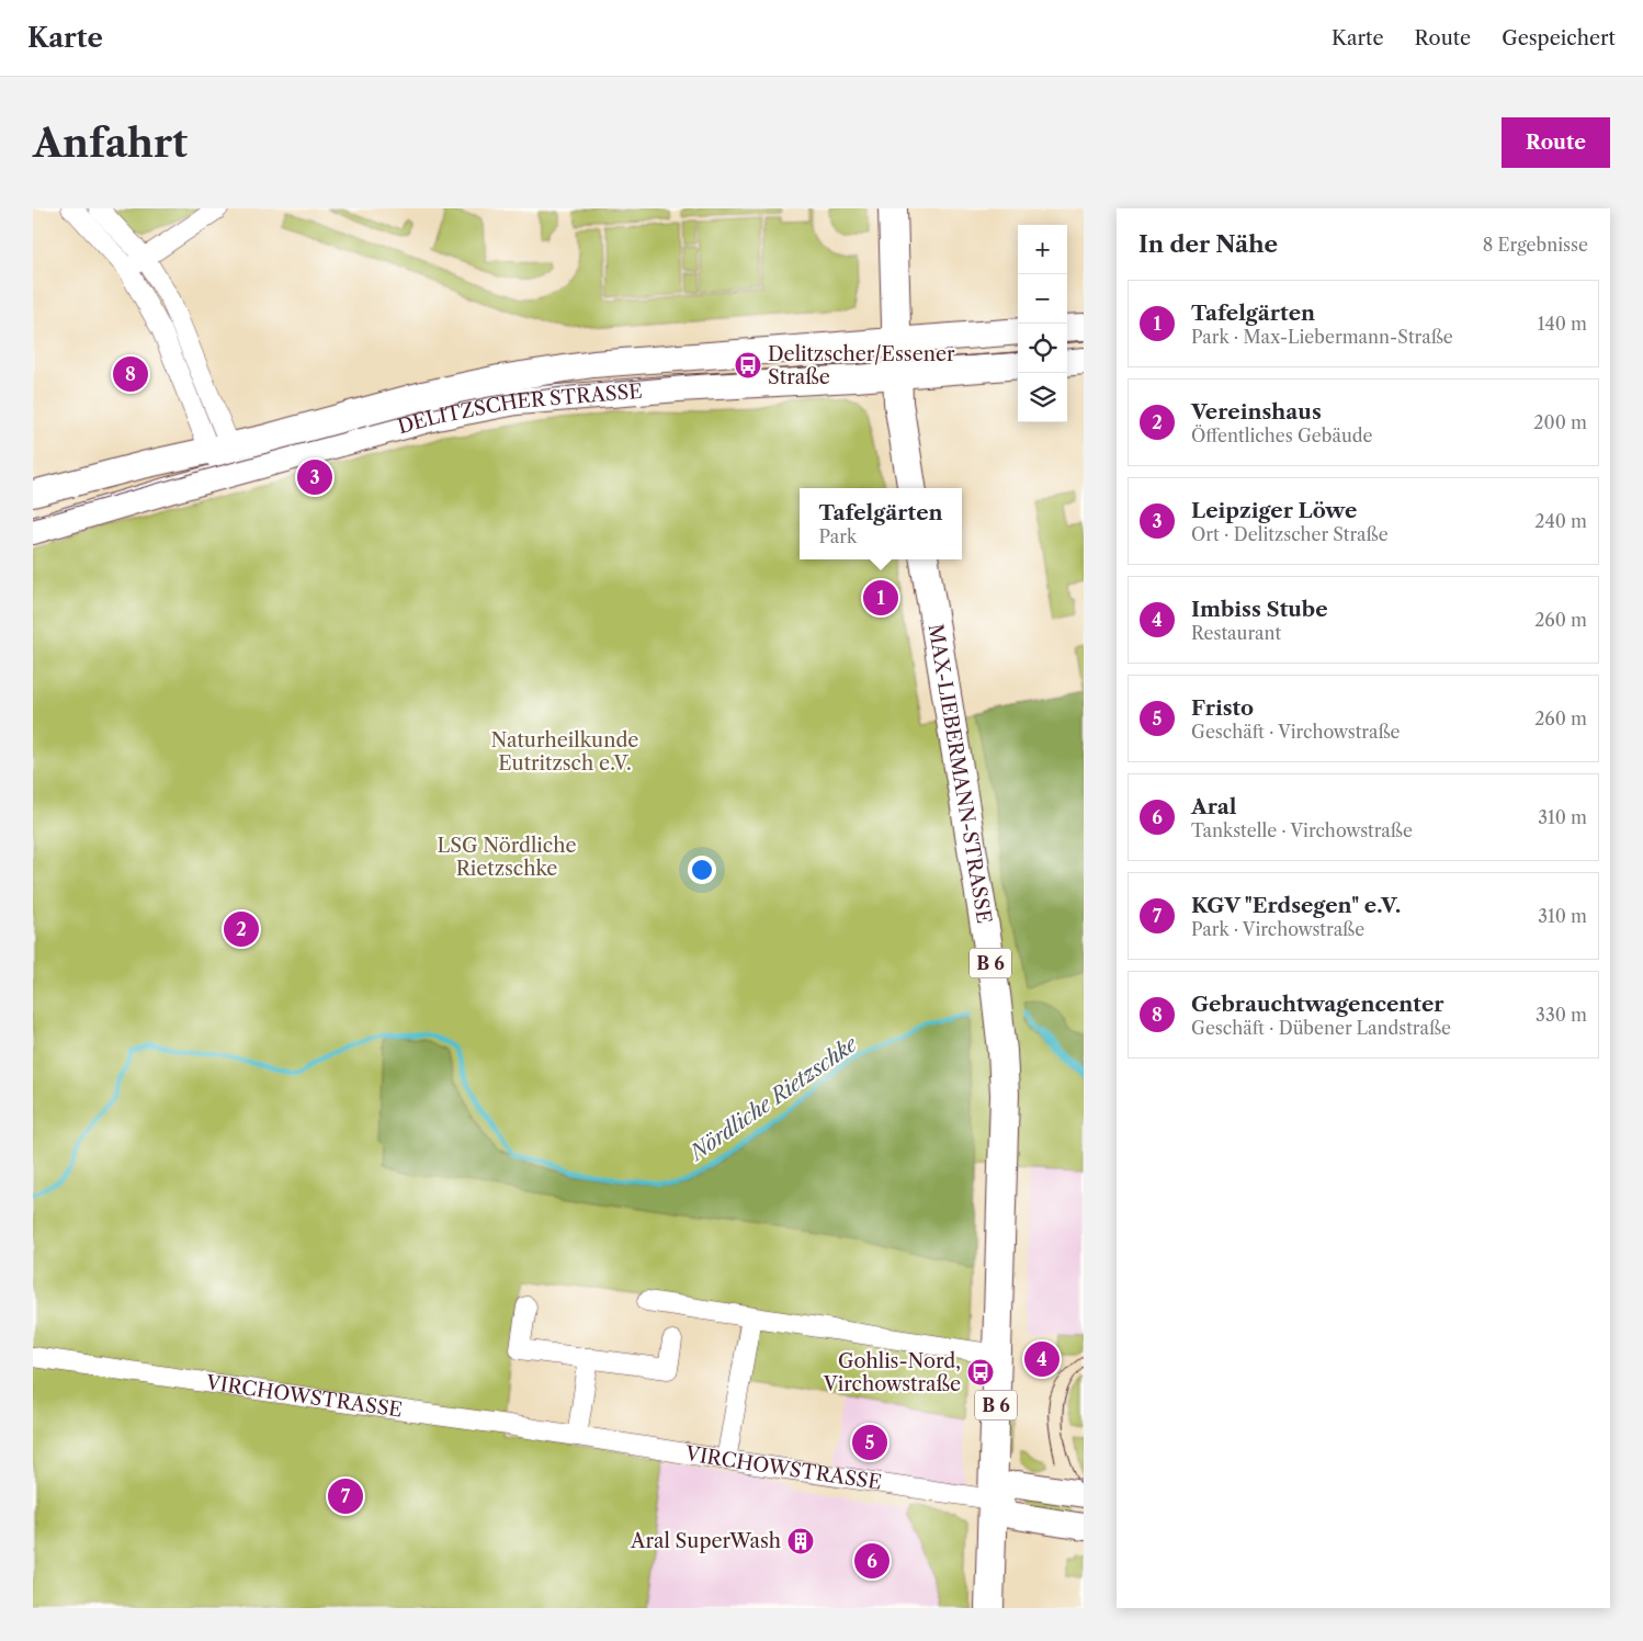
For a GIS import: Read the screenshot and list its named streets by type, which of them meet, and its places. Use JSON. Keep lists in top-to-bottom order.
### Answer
{
  "streets": {
    "main road": [
      "DELITZSCHER STRASSE",
      "MAX-LIEBERMANN-STRASSE",
      "B 6",
      "VIRCHOWSTRASSE"
    ]
  },
  "crossings": [
    ["MAX-LIEBERMANN-STRASSE", "VIRCHOWSTRASSE"]
  ],
  "water": ["Nördliche Rietzschke"],
  "parks": ["Naturheilkunde Eutritzsch e.V.", "LSG Nördliche Rietzschke"],
  "places": {
    "bus stop": ["Delitzscher/Essener Straße", "Gohlis-Nord, Virchowstraße"],
    "building": ["Aral SuperWash"]
  },
  "page": {
    "header": "Karte",
    "nav": ["Karte", "Route", "Gespeichert"],
    "buttons": "Route",
    "title": "Anfahrt",
    "heading": ["In der Nähe", "8 Ergebnisse"],
    "map_buttons": ["+", "−"],
    "list": [
      {
        "mark": "1",
        "name": "Tafelgärten",
        "note": "Park · Max-Liebermann-Straße",
        "value": "140 m"
      },
      {
        "mark": "2",
        "name": "Vereinshaus",
        "note": "Öffentliches Gebäude",
        "value": "200 m"
      },
      {
        "mark": "3",
        "name": "Leipziger Löwe",
        "note": "Ort · Delitzscher Straße",
        "value": "240 m"
      },
      {
        "mark": "4",
        "name": "Imbiss Stube",
        "note": "Restaurant",
        "value": "260 m"
      },
      {
        "mark": "5",
        "name": "Fristo",
        "note": "Geschäft · Virchowstraße",
        "value": "260 m"
      },
      {
        "mark": "6",
        "name": "Aral",
        "note": "Tankstelle · Virchowstraße",
        "value": "310 m"
      },
      {
        "mark": "7",
        "name": "KGV \"Erdsegen\" e.V.",
        "note": "Park · Virchowstraße",
        "value": "310 m"
      },
      {
        "mark": "8",
        "name": "Gebrauchtwagencenter",
        "note": "Geschäft · Dübener Landstraße",
        "value": "330 m"
      }
    ],
    "pins": [
      "8",
      "3",
      "1",
      "2",
      "4",
      "5",
      "7",
      "6"
    ],
    "popup": ["Tafelgärten", "Park"]
  }
}
